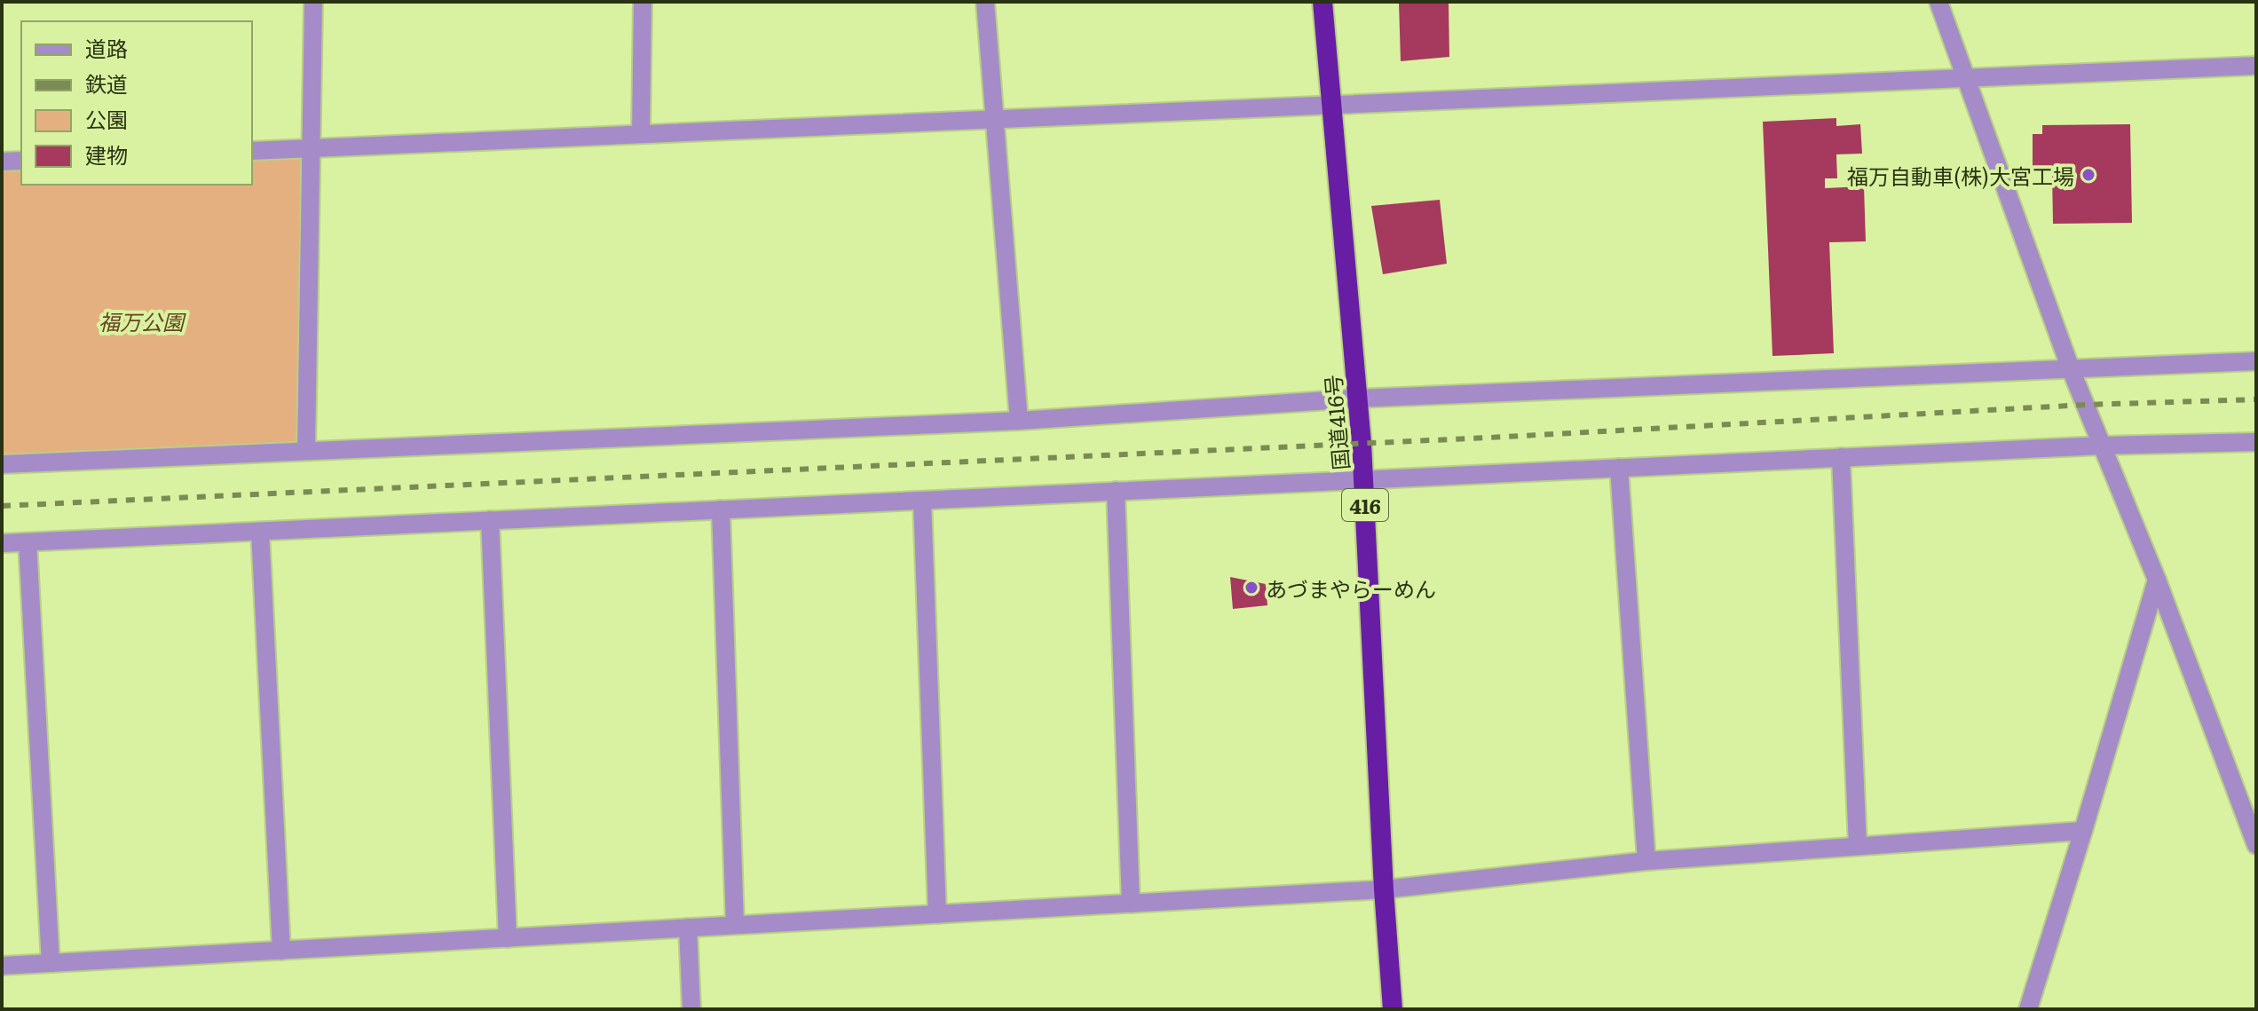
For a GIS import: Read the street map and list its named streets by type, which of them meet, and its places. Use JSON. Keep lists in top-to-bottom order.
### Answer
{
  "streets": {
    "highway": ["国道416号", "416"]
  },
  "parks": ["福万公園"],
  "places": ["福万自動車(株)大宮工場", "あづまやらーめん"],
  "legend": [
    "道路",
    "鉄道",
    "公園",
    "建物"
  ]
}
